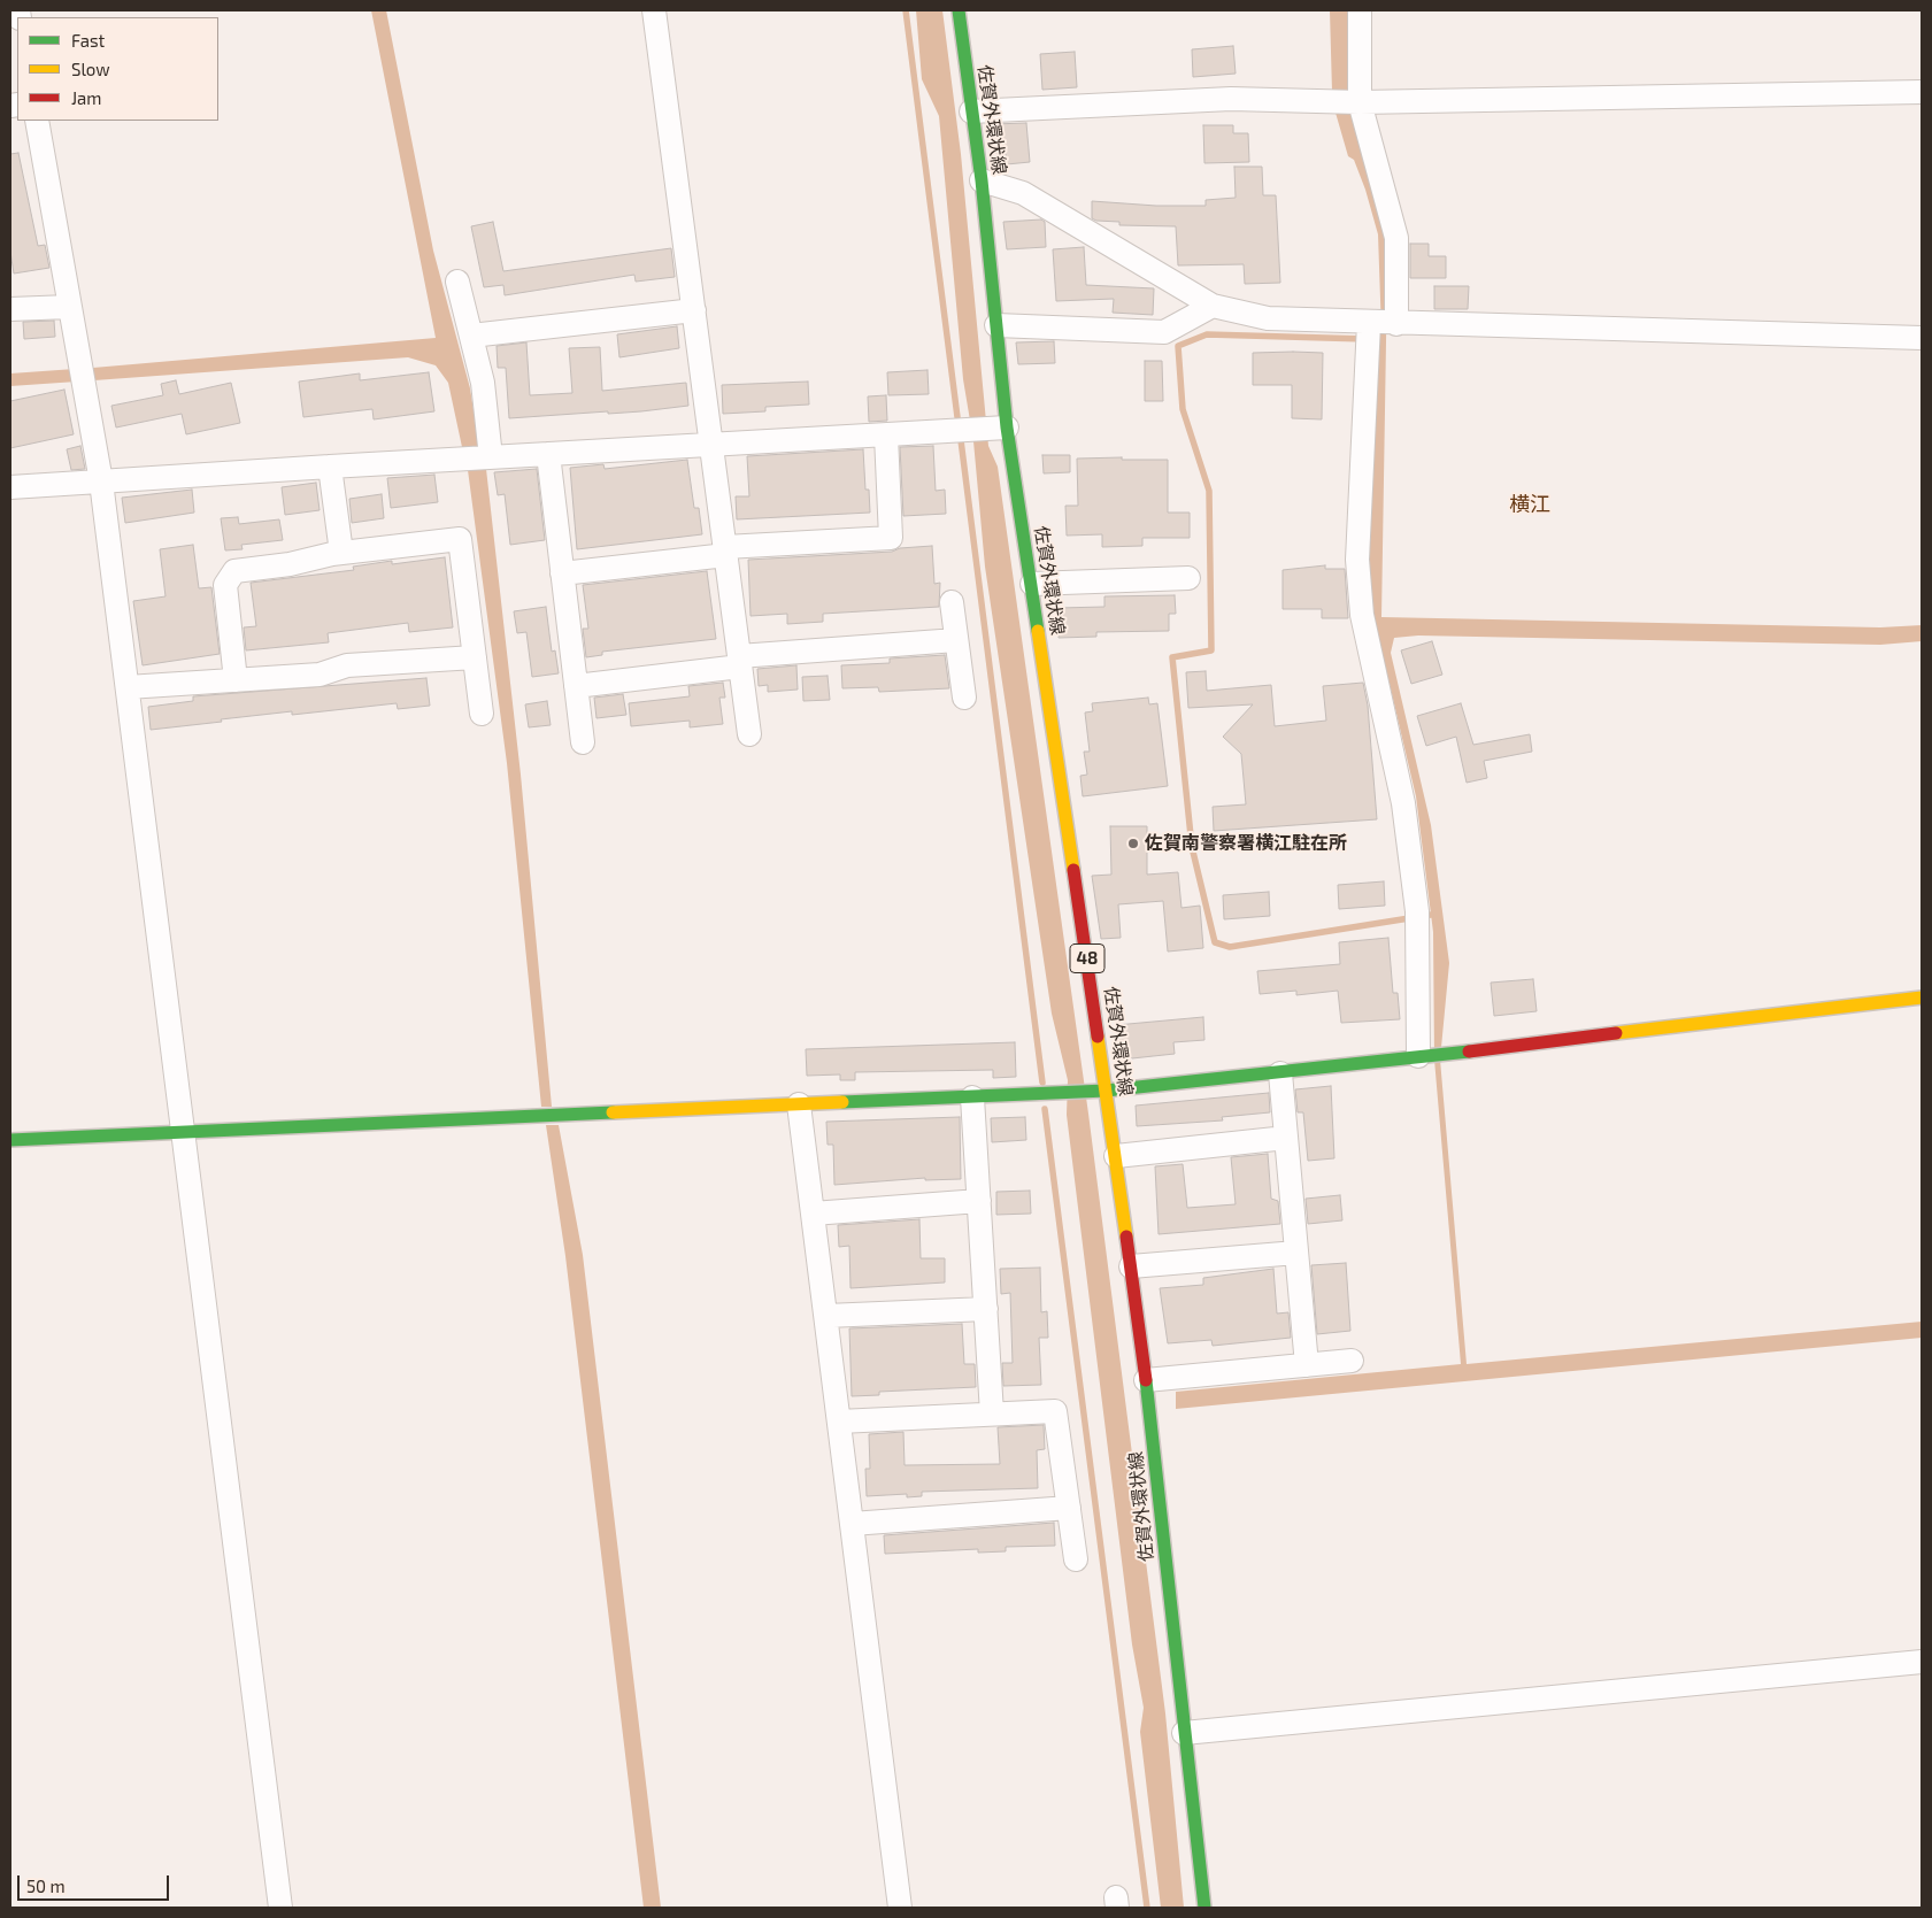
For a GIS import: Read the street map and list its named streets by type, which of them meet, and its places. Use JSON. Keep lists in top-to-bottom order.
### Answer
{
  "streets": {
    "main road": ["佐賀外環状線", "48"]
  },
  "districts": ["横江"],
  "places": ["佐賀南警察署横江駐在所"],
  "legend": ["Fast", "Slow", "Jam"],
  "scale_bar": "50 m"
}
